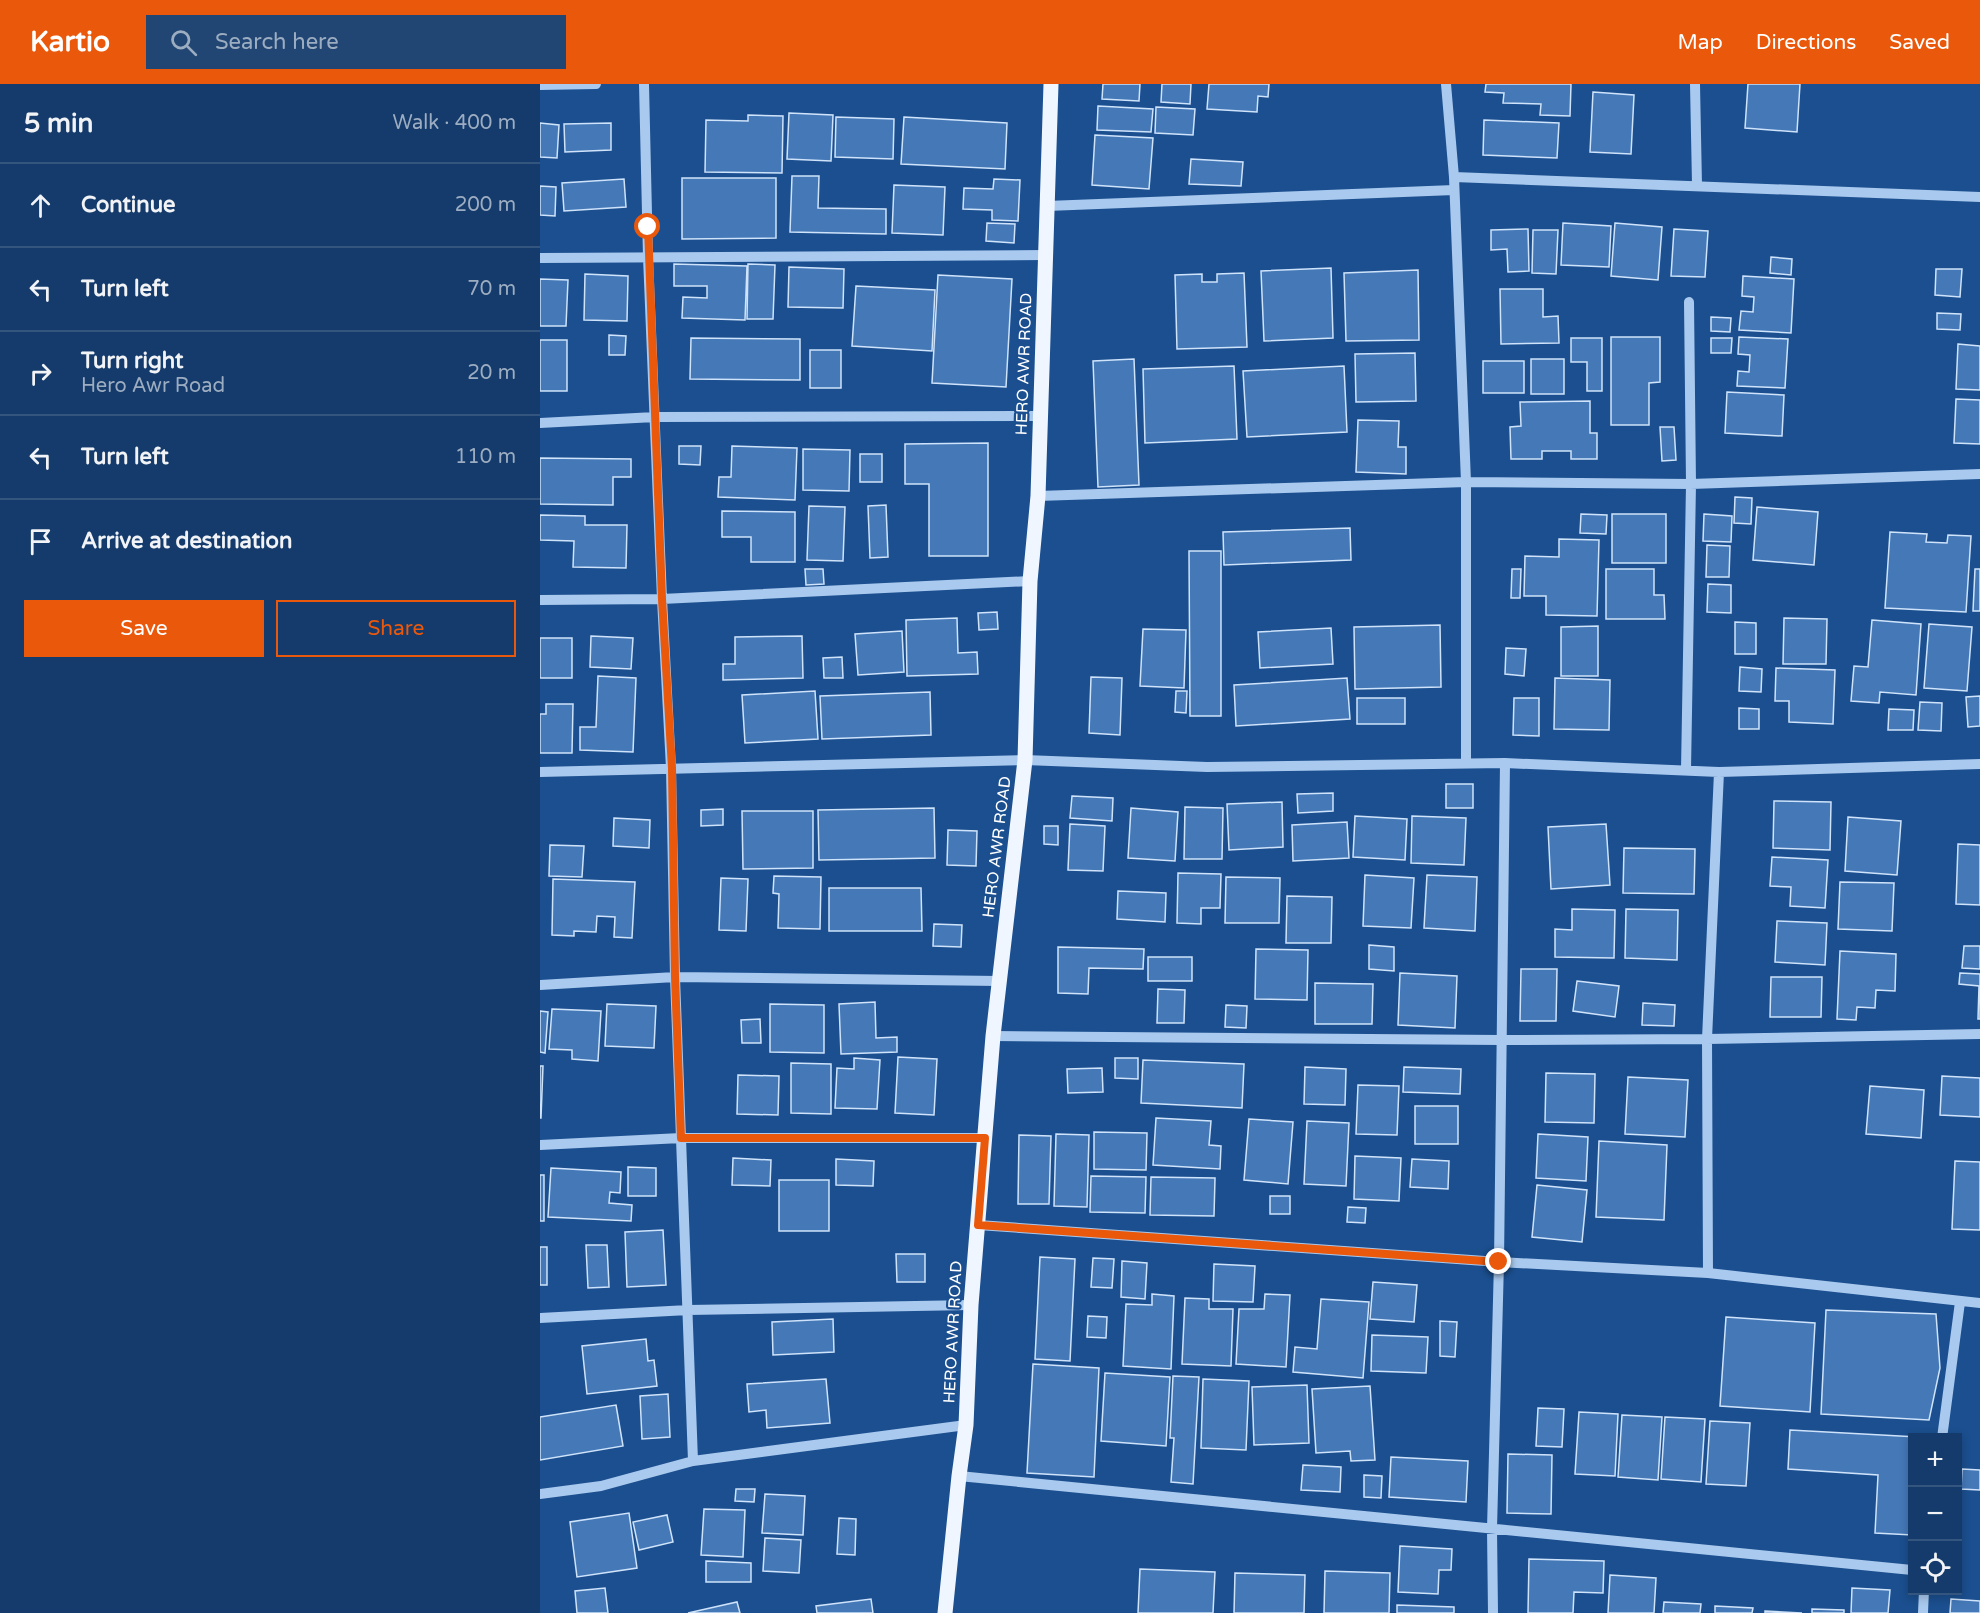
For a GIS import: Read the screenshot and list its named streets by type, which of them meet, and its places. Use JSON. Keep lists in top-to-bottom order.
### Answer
{
  "streets": {
    "main road": ["HERO AWR ROAD"]
  },
  "page": {
    "header": "Kartio",
    "search": "Search here",
    "nav": ["Map", "Directions", "Saved"],
    "heading": ["5 min", "Walk · 400 m"],
    "list": [
      ["Continue", "200 m"],
      ["Turn left", "70 m"],
      ["Turn right", "Hero Awr Road", "20 m"],
      ["Turn left", "110 m"],
      "Arrive at destination"
    ],
    "buttons": ["Save", "Share"],
    "map_buttons": ["+", "−"]
  }
}
